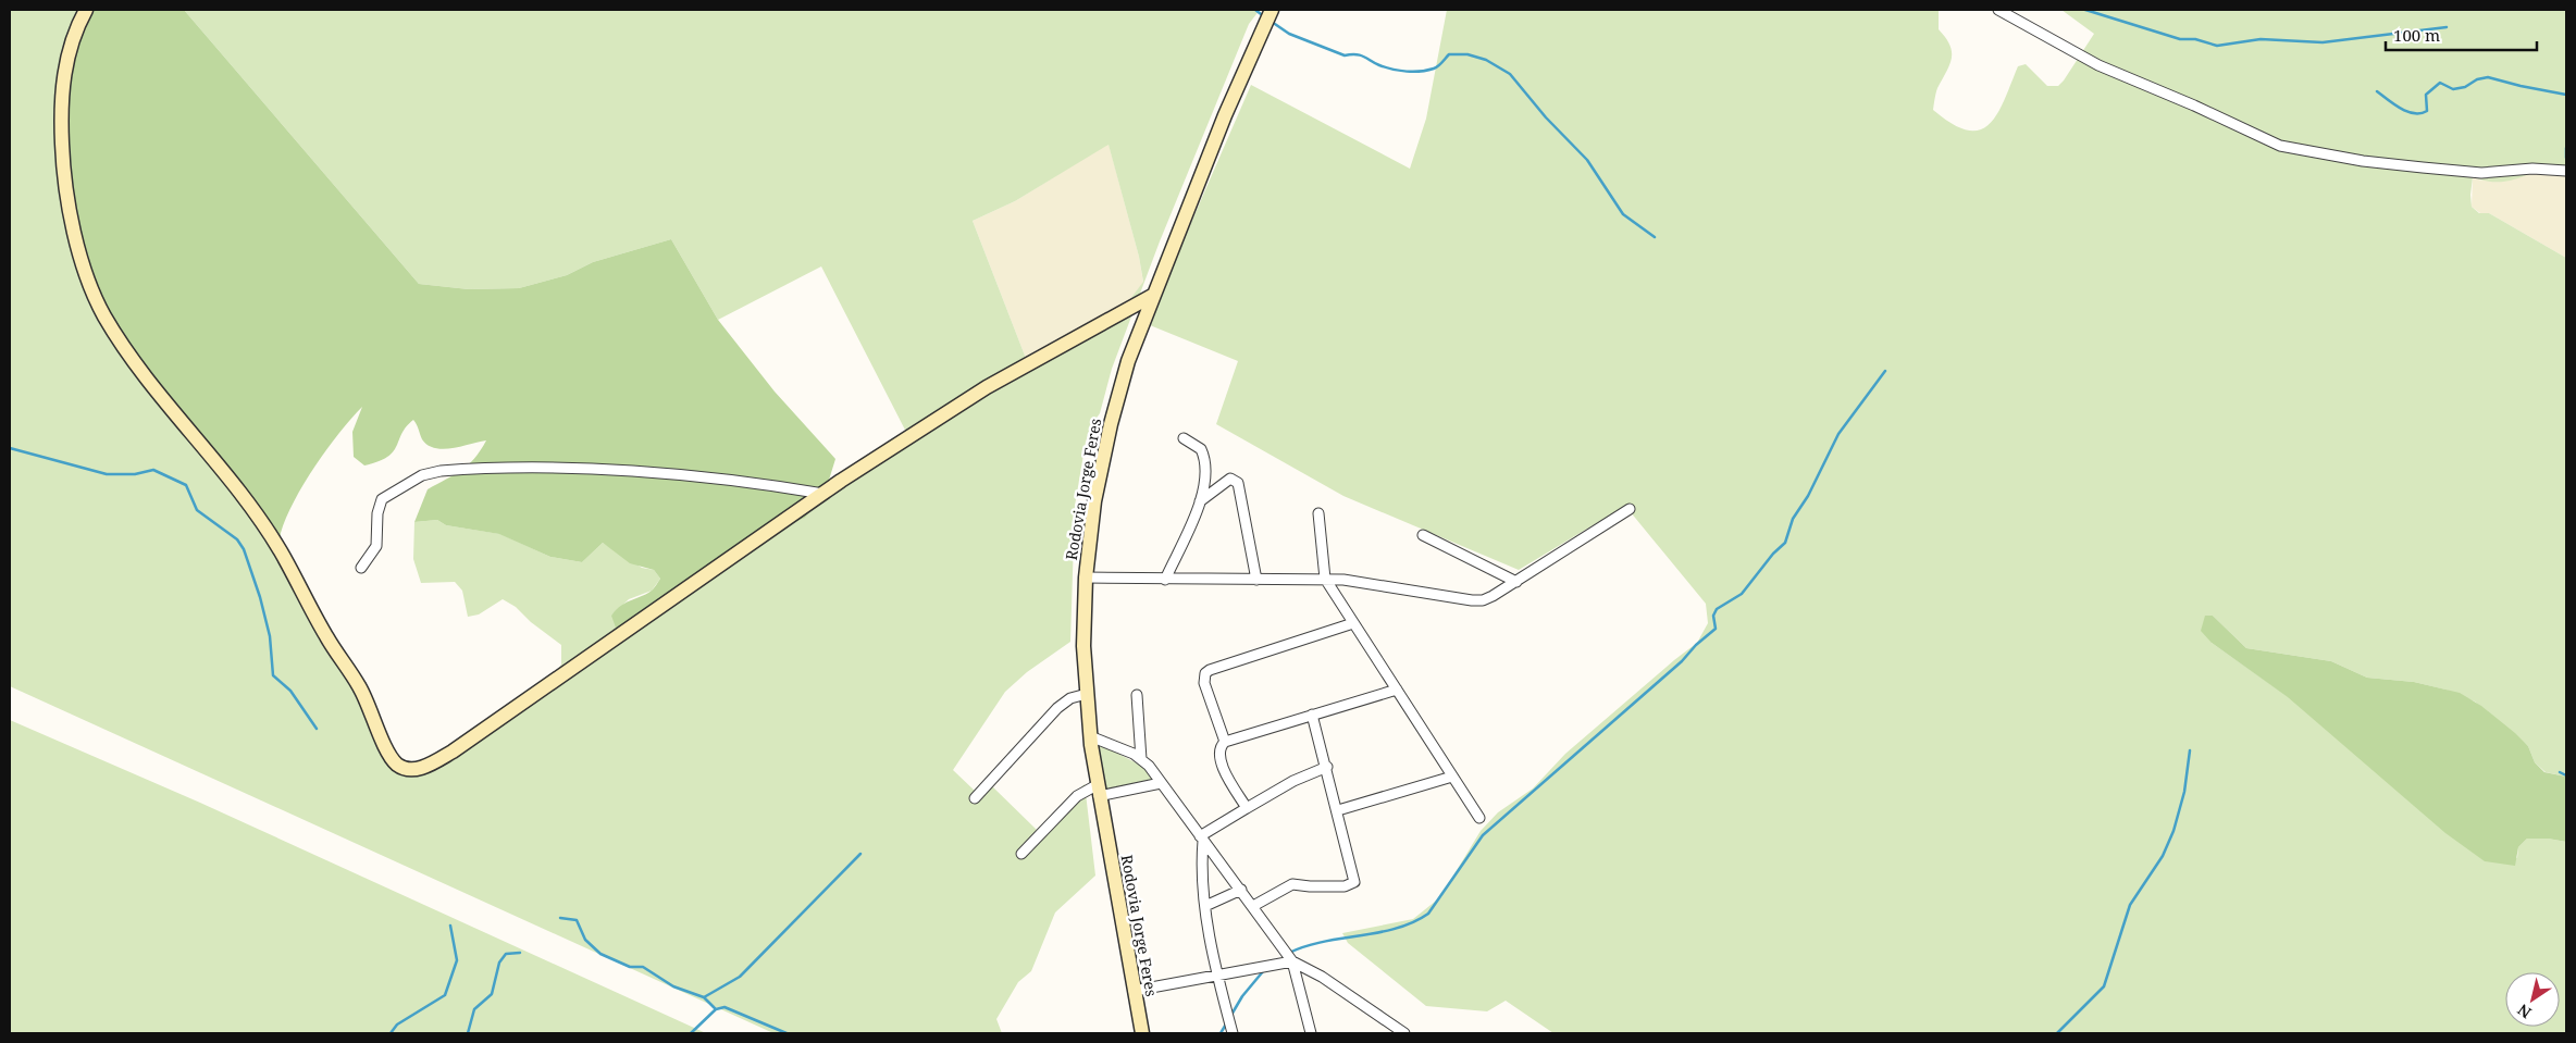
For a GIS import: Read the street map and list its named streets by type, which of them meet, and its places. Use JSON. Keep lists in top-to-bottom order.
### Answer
{
  "streets": {
    "street": ["Rodovia Jorge Feres"]
  },
  "scale_bar": "100 m",
  "north": "bottom left"
}
